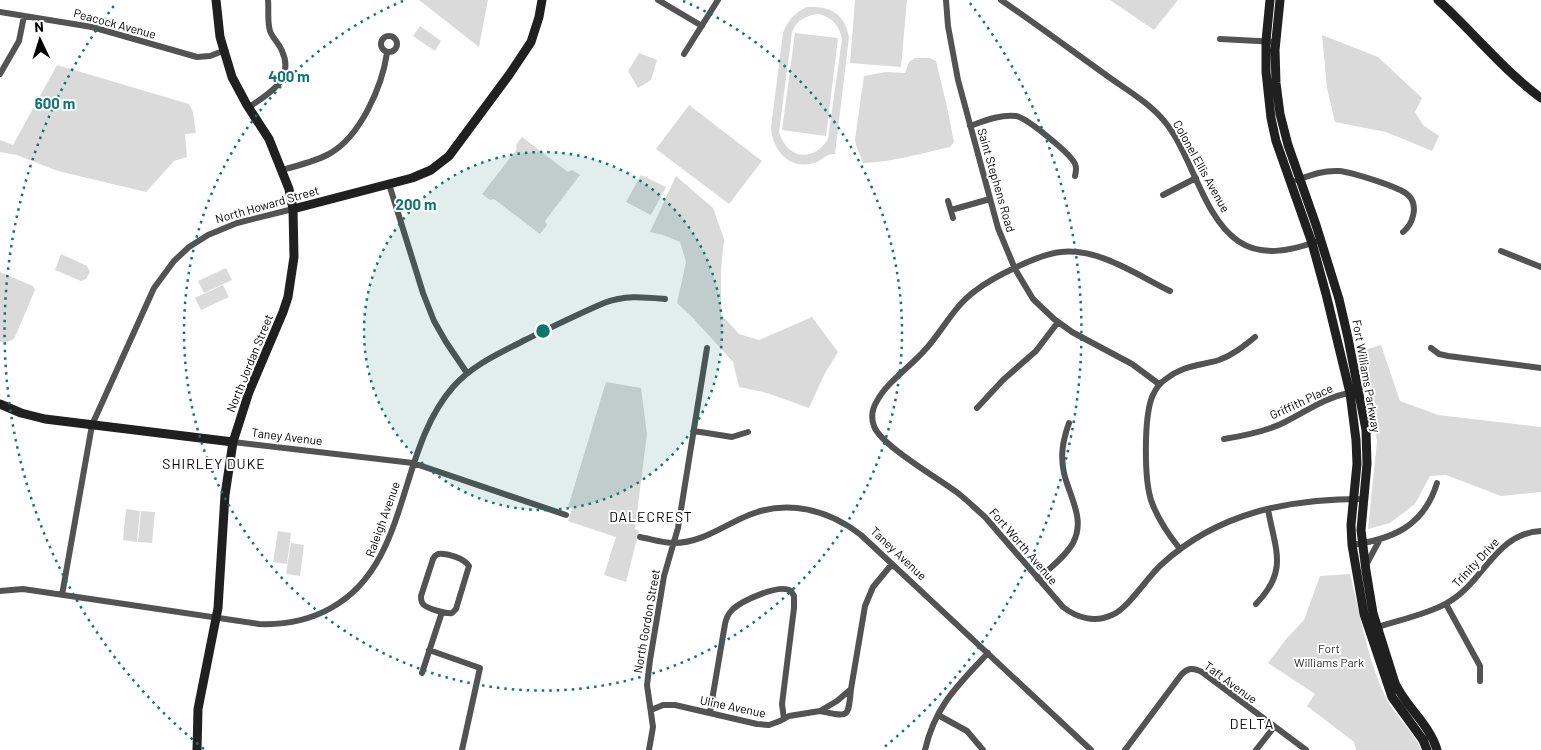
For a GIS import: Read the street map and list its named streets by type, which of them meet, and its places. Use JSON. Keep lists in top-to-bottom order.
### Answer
{
  "streets": {
    "street": [
      "Peacock Avenue",
      "Colonel Ellis Avenue",
      "Saint Stephens Road",
      "North Howard Street",
      "North Jordan Street",
      "Fort Williams Parkway",
      "Griffith Place",
      "Taney Avenue",
      "Raleigh Avenue",
      "Fort Worth Avenue",
      "Trinity Drive",
      "North Gordon Street",
      "Taft Avenue",
      "Uline Avenue"
    ]
  },
  "crossings": [
    ["Peacock Avenue", "North Jordan Street"],
    ["Colonel Ellis Avenue", "Fort Williams Parkway"],
    ["Saint Stephens Road", "Fort Worth Avenue"],
    ["North Howard Street", "North Jordan Street"],
    ["North Howard Street", "Taney Avenue"],
    ["North Howard Street", "Raleigh Avenue"],
    ["North Jordan Street", "Taney Avenue"],
    ["North Jordan Street", "Raleigh Avenue"],
    ["Fort Williams Parkway", "Griffith Place"],
    ["Fort Williams Parkway", "Fort Worth Avenue"],
    ["Fort Williams Parkway", "Trinity Drive"],
    ["Taney Avenue", "Raleigh Avenue"],
    ["Taney Avenue", "North Gordon Street"],
    ["North Gordon Street", "Uline Avenue"]
  ],
  "districts": ["SHIRLEY DUKE", "DALECREST", "DELTA"],
  "parks": ["Fort Williams Park"],
  "north": "top",
  "rings": ["400 m", "600 m", "200 m"]
}
